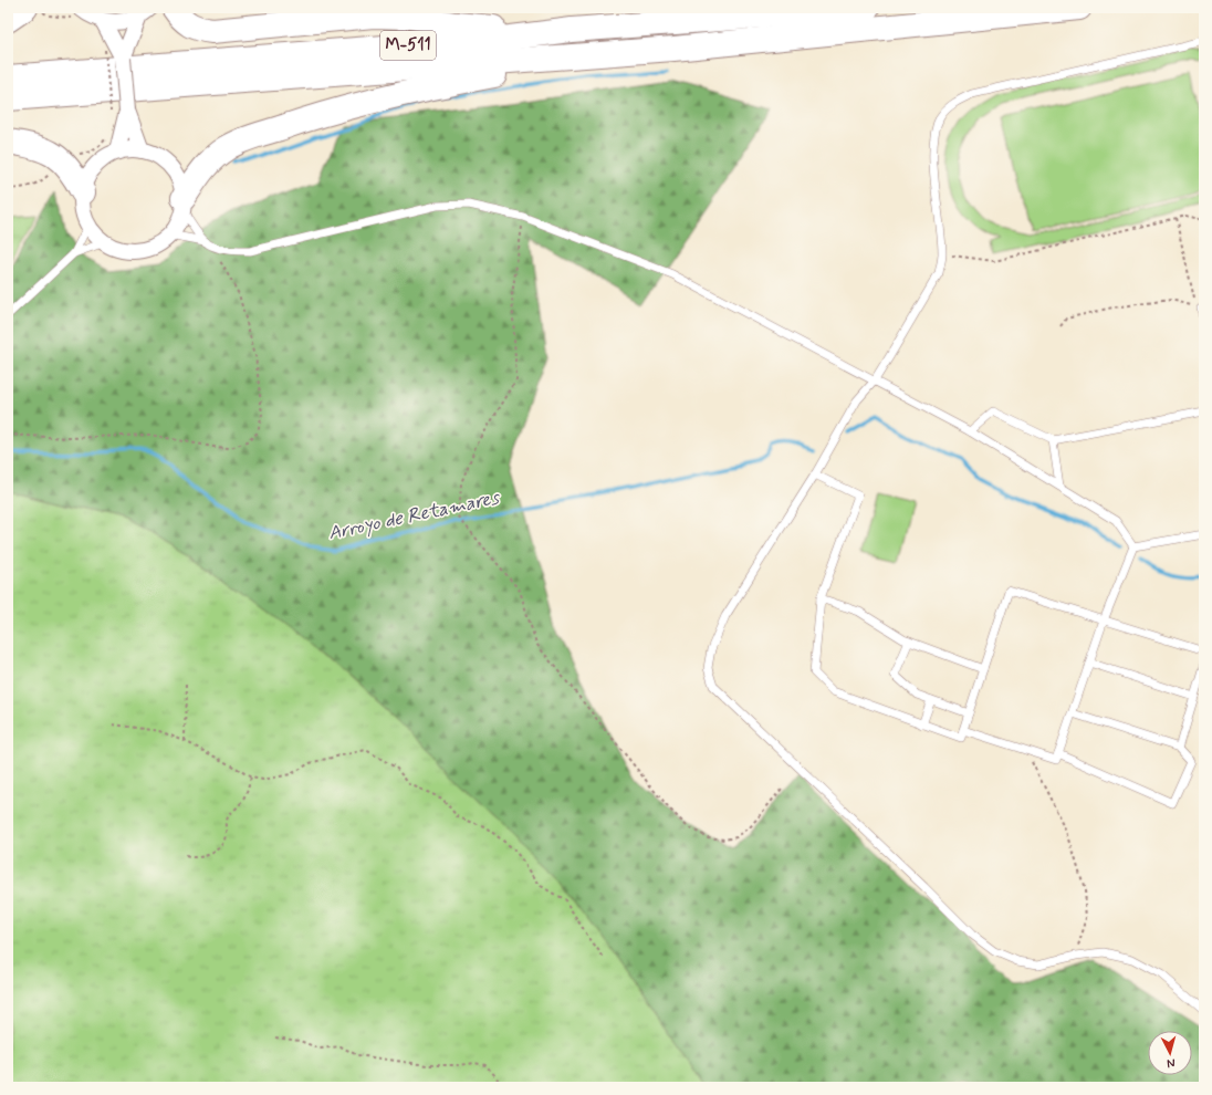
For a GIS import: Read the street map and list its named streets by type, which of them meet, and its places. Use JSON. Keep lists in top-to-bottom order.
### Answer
{
  "streets": {
    "highway": ["M-511"]
  },
  "water": ["Arroyo de Retamares"],
  "north": "bottom"
}
